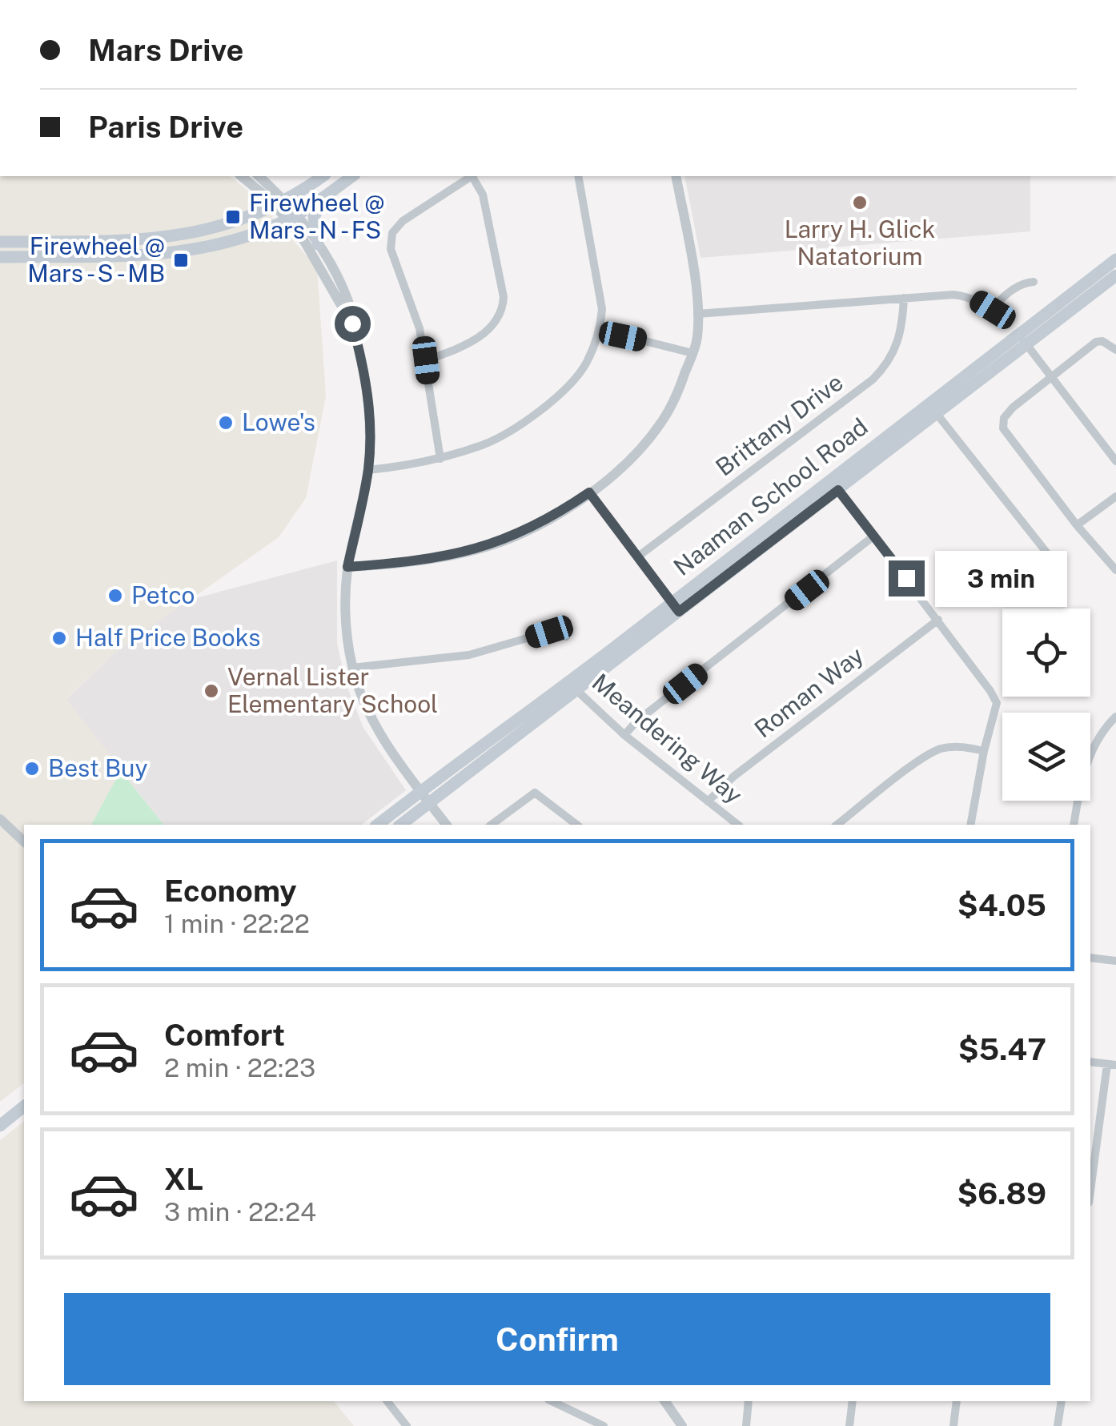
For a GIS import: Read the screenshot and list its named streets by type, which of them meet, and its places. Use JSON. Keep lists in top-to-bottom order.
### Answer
{
  "streets": {
    "main road": ["Naaman School Road"],
    "street": ["Brittany Drive", "Roman Way", "Meandering Way"]
  },
  "crossings": [
    ["Naaman School Road", "Meandering Way"],
    ["Roman Way", "Meandering Way"]
  ],
  "places": {
    "other": [
      "Larry H. Glick Natatorium",
      "Lowe's",
      "Petco",
      "Half Price Books",
      "Vernal Lister Elementary School",
      "Best Buy"
    ],
    "transit": ["Firewheel @ Mars - N - FS", "Firewheel @ Mars - S - MB"]
  },
  "page": {
    "banner": ["Mars Drive", "Paris Drive"],
    "bubble": "3 min",
    "list": [
      {
        "name": "Economy",
        "note": "1 min · 22:22",
        "value": "$4.05"
      },
      {
        "name": "Comfort",
        "note": "2 min · 22:23",
        "value": "$5.47"
      },
      {
        "name": "XL",
        "note": "3 min · 22:24",
        "value": "$6.89"
      }
    ],
    "buttons": "Confirm"
  }
}
